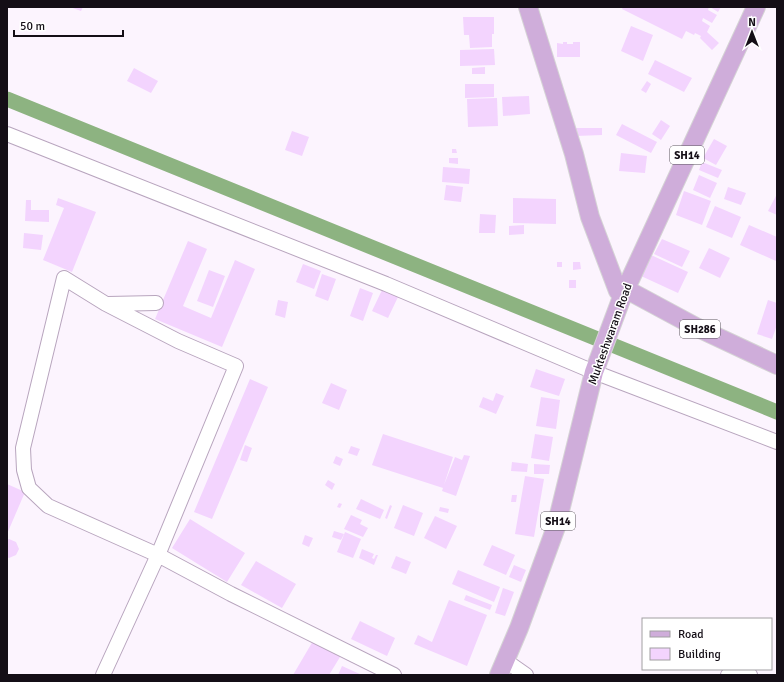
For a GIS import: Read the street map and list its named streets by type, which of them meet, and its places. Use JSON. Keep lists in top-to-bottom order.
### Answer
{
  "streets": {
    "main road": ["SH14", "SH286", "Mukteshwaram Road"]
  },
  "crossings": [
    ["SH286", "Mukteshwaram Road"]
  ],
  "legend": ["Road", "Building"],
  "scale_bar": "50 m",
  "north": "top"
}
